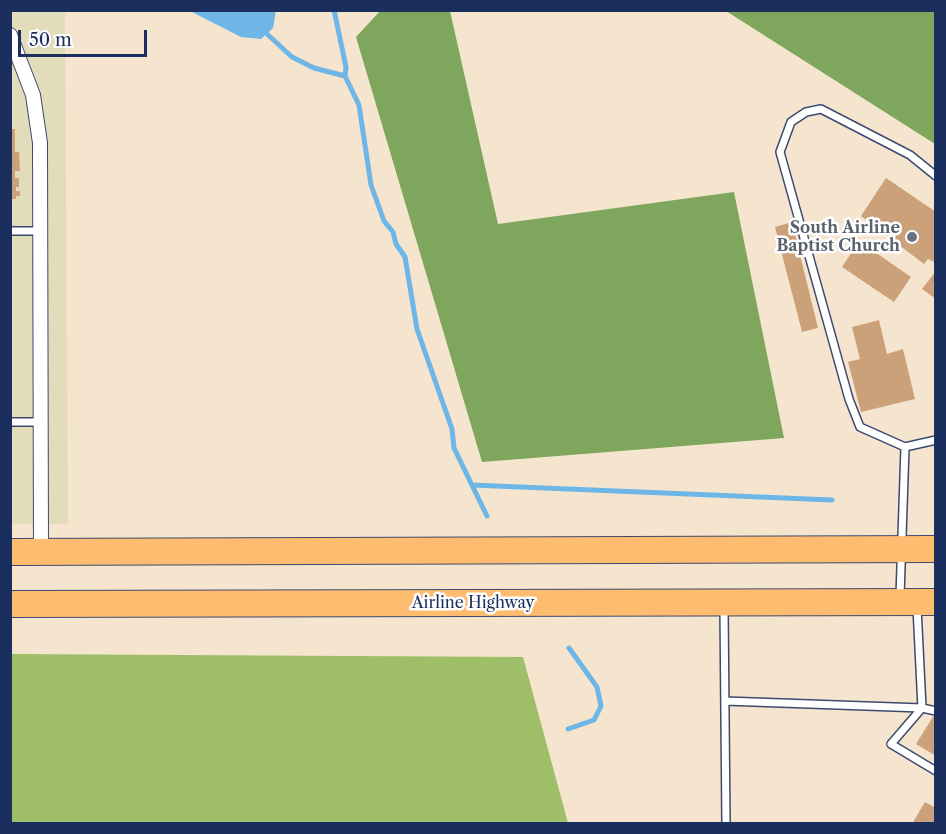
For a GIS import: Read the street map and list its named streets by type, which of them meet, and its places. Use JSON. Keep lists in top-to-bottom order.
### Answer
{
  "streets": {
    "highway": ["Airline Highway"]
  },
  "places": ["South Airline Baptist Church"],
  "scale_bar": "50 m"
}
